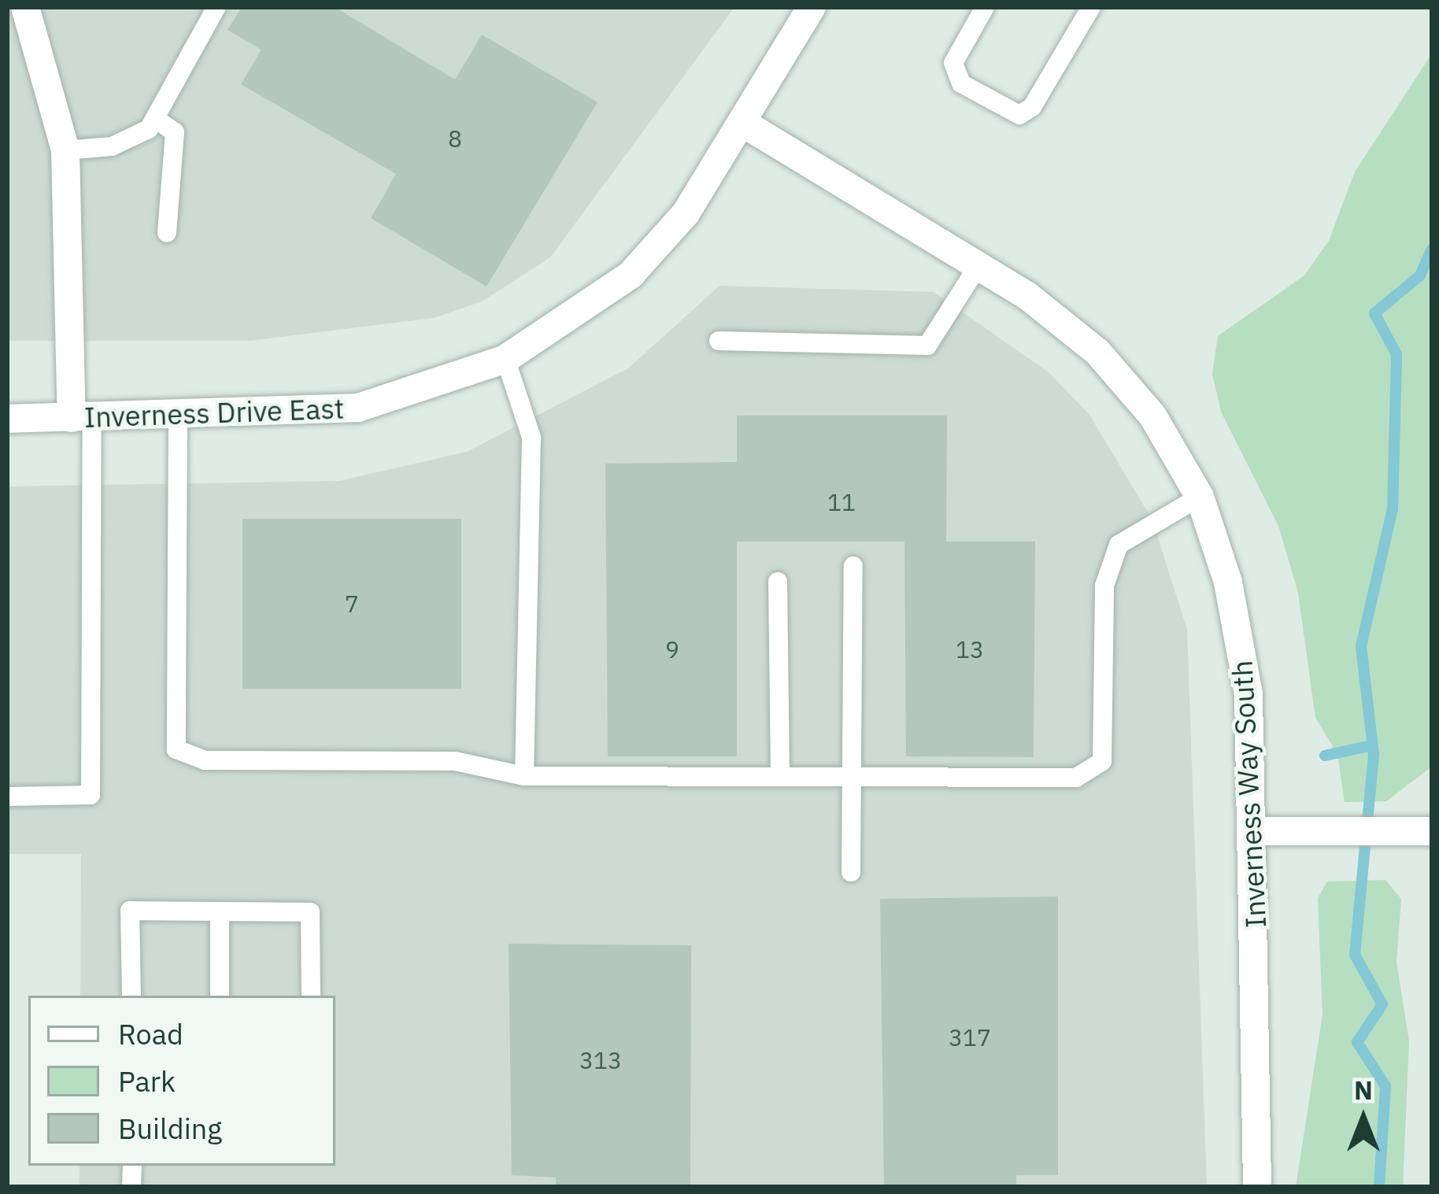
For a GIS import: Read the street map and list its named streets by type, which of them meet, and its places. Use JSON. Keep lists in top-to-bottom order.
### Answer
{
  "streets": {
    "street": ["Inverness Drive East", "Inverness Way South"]
  },
  "crossings": [
    ["Inverness Drive East", "Inverness Way South"]
  ],
  "house_numbers": [
    "8",
    "11",
    "7",
    "9",
    "13",
    "317",
    "313"
  ],
  "legend": ["Road", "Park", "Building"],
  "north": "top"
}
